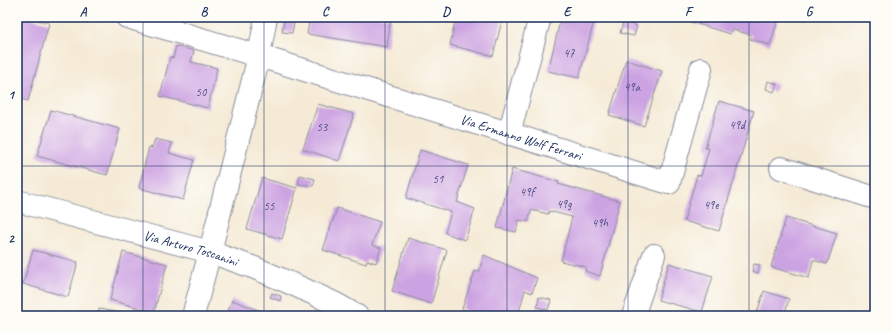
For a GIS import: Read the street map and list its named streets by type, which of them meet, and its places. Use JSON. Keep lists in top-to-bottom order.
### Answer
{
  "streets": {
    "street": ["Via Ermanno Wolf Ferrari", "Via Arturo Toscanini"]
  },
  "house_numbers": [
    "47",
    "49a",
    "50",
    "49d",
    "53",
    "51",
    "49f",
    "49g",
    "49e",
    "55",
    "49h"
  ],
  "grid": {
    "columns": [
      "A",
      "B",
      "C",
      "D",
      "E",
      "F",
      "G"
    ],
    "rows": ["1", "2"]
  }
}
